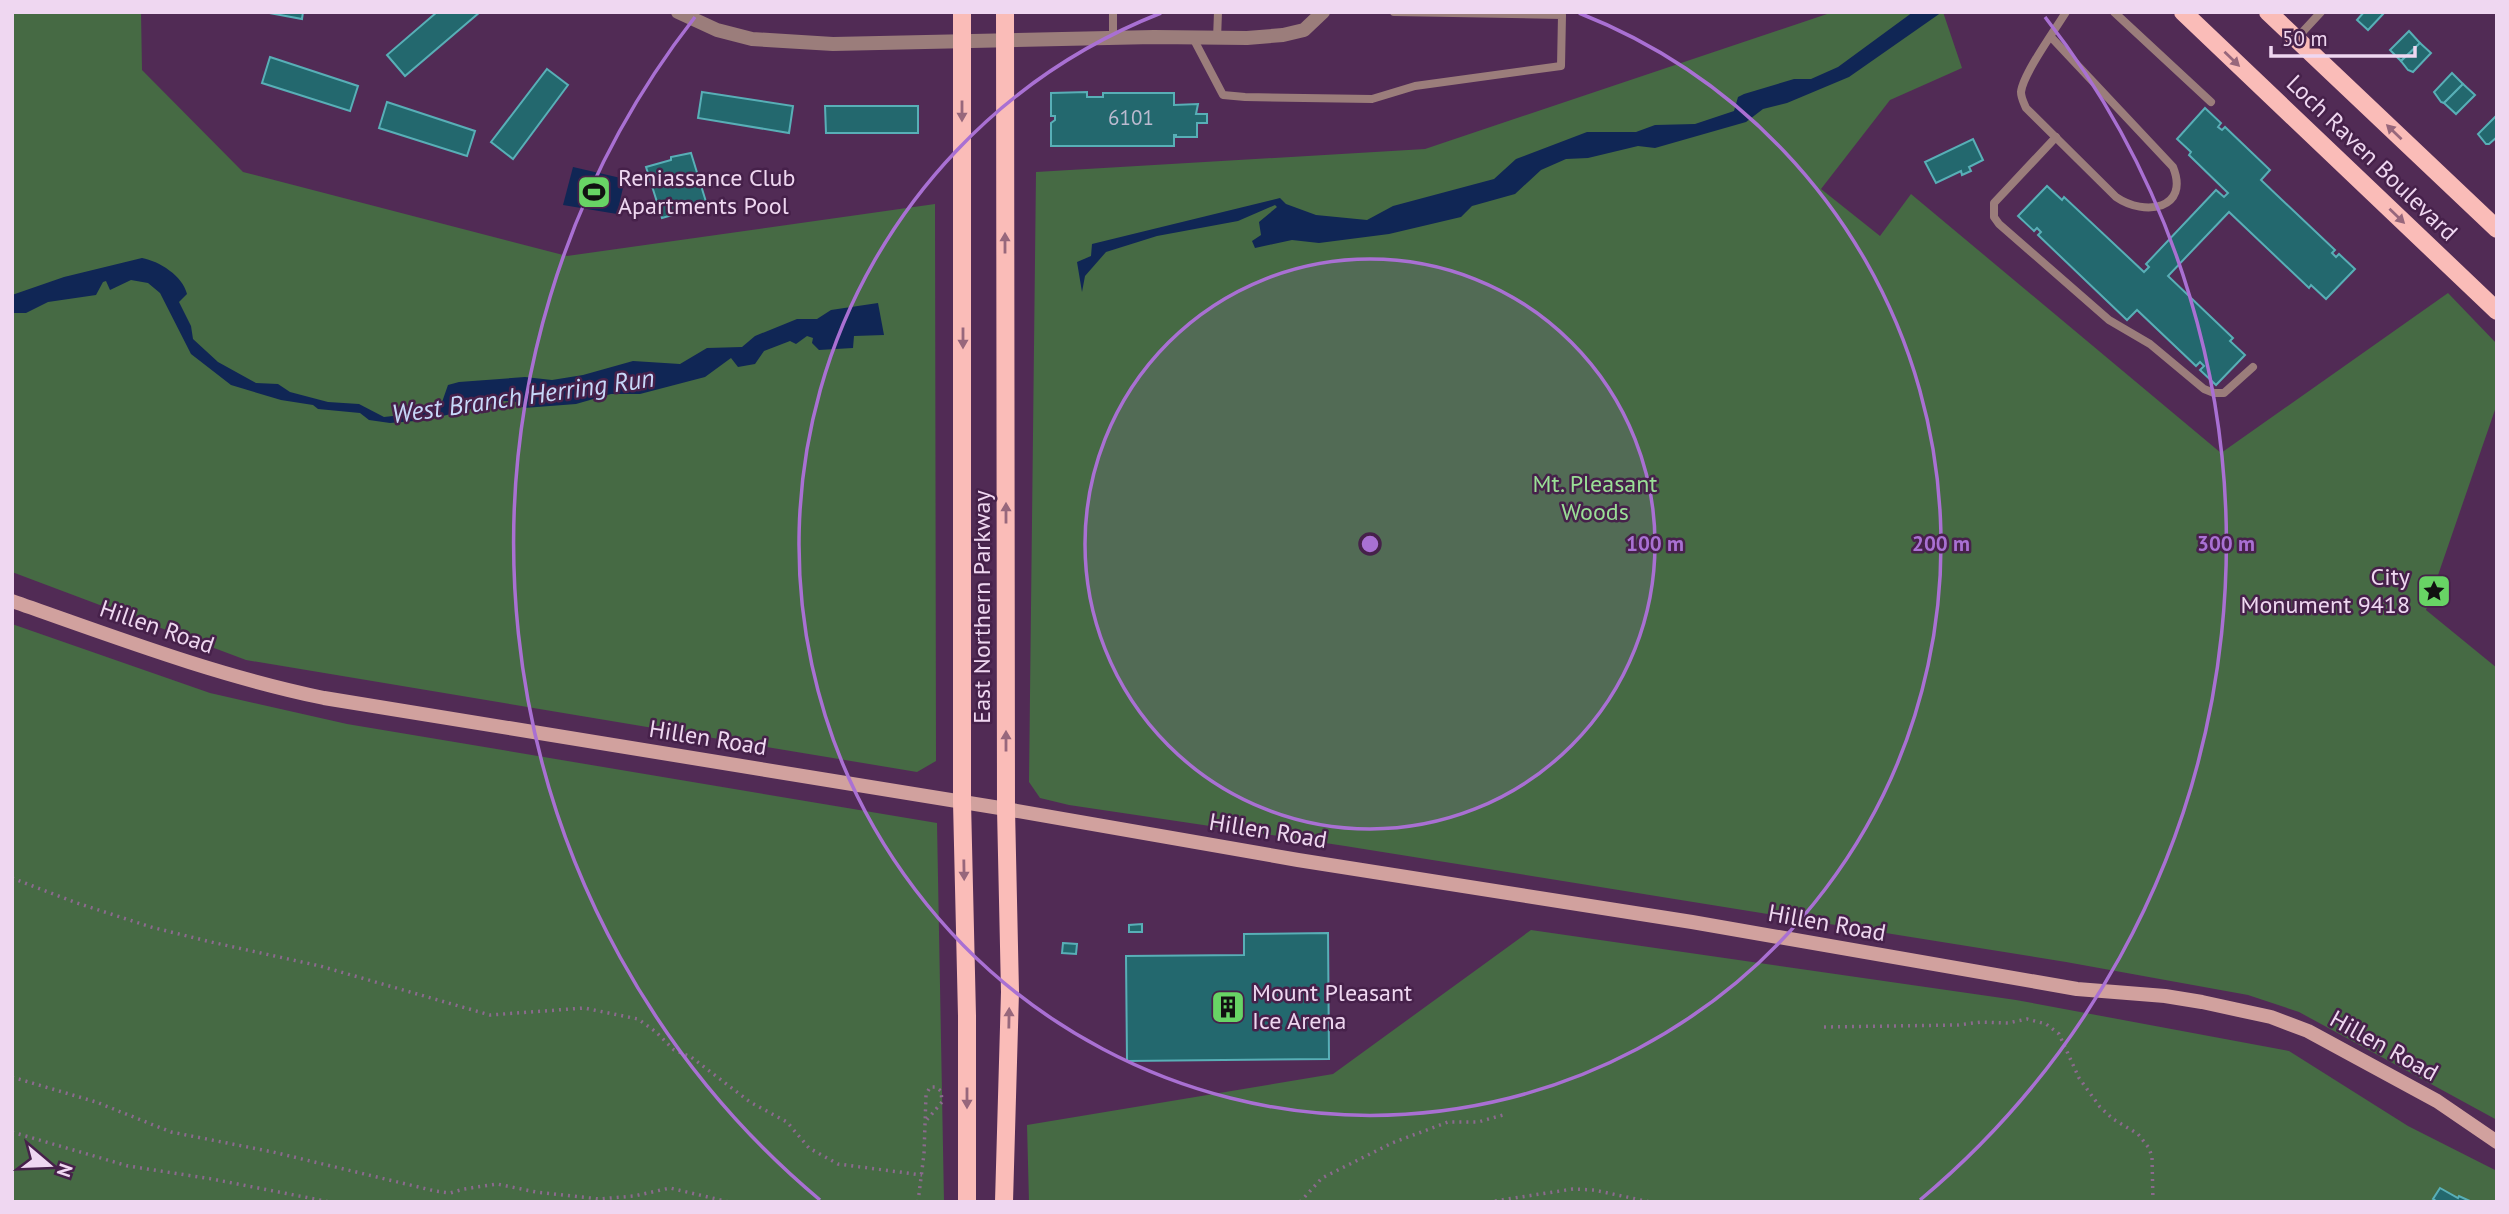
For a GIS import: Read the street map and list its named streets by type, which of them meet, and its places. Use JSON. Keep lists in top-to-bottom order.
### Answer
{
  "streets": {
    "main road": ["Loch Raven Boulevard", "East Northern Parkway"],
    "street": ["Hillen Road"]
  },
  "crossings": [
    ["East Northern Parkway", "Hillen Road"]
  ],
  "water": ["West Branch Herring Run"],
  "parks": ["Mt. Pleasant Woods"],
  "places": {
    "sports": ["Reniassance Club Apartments Pool"],
    "place": ["City Monument 9418"],
    "building": ["Mount Pleasant Ice Arena"]
  },
  "house_numbers": ["6101"],
  "scale_bar": "50 m",
  "north": "right",
  "rings": ["100 m", "200 m", "300 m"]
}
